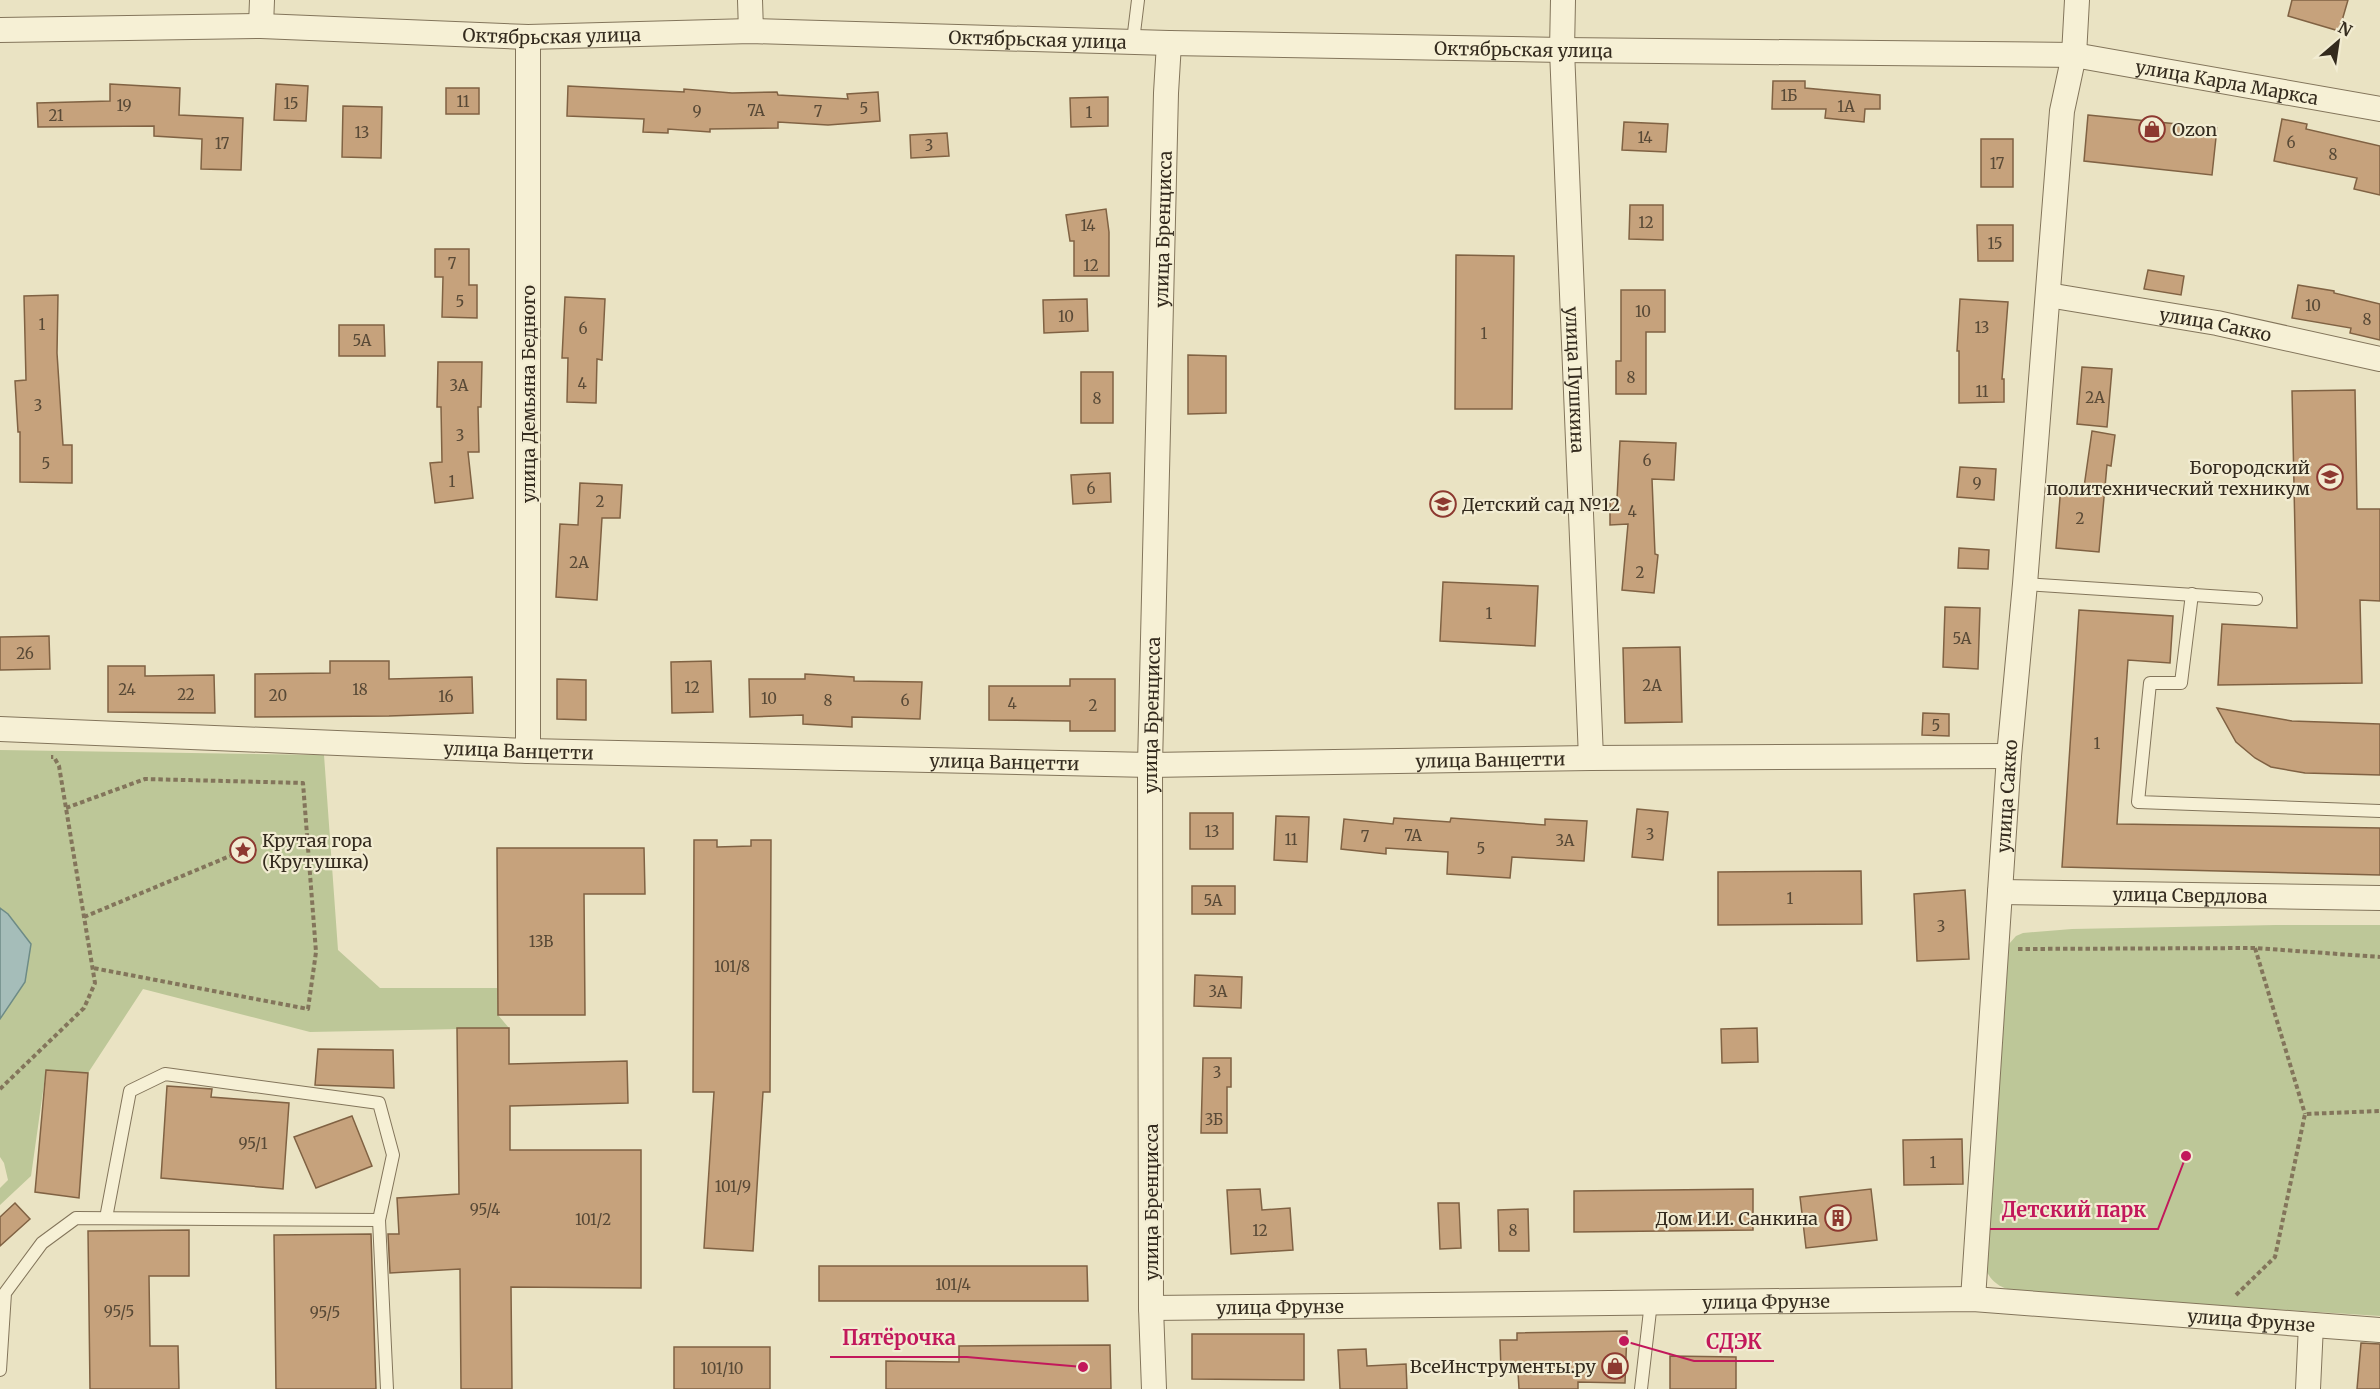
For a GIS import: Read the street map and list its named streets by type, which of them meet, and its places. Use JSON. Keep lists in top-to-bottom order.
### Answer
{
  "streets": {
    "street": [
      "Октябрьская улица",
      "улица Карла Маркса",
      "улица Бренцисса",
      "улица Сакко",
      "улица Пушкина",
      "улица Демьяна Бедного",
      "улица Ванцетти",
      "улица Свердлова",
      "улица Фрунзе"
    ]
  },
  "crossings": [
    ["Октябрьская улица", "улица Карла Маркса"],
    ["Октябрьская улица", "улица Бренцисса"],
    ["Октябрьская улица", "улица Сакко"],
    ["Октябрьская улица", "улица Пушкина"],
    ["Октябрьская улица", "улица Демьяна Бедного"],
    ["улица Карла Маркса", "улица Сакко"],
    ["улица Бренцисса", "улица Ванцетти"],
    ["улица Бренцисса", "улица Фрунзе"],
    ["улица Сакко", "улица Ванцетти"],
    ["улица Сакко", "улица Свердлова"],
    ["улица Сакко", "улица Фрунзе"],
    ["улица Пушкина", "улица Ванцетти"],
    ["улица Демьяна Бедного", "улица Ванцетти"]
  ],
  "places": {
    "shop": ["Ozon", "ВсеИнструменты.ру"],
    "school or university": ["Богородский политехнический техникум", "Детский сад №12"],
    "place": ["Крутая гора (Крутушка)"],
    "other": ["Детский парк", "СДЭК", "Пятёрочка"],
    "building": ["Дом И.И. Санкина"]
  },
  "house_numbers": [
    "1Б",
    "11",
    "15",
    "19",
    "1А",
    "5",
    "7А",
    "9",
    "7",
    "1",
    "21",
    "13",
    "14",
    "6",
    "17",
    "3",
    "8",
    "17",
    "12",
    "14",
    "15",
    "7",
    "12",
    "5",
    "10",
    "10",
    "10",
    "8",
    "1",
    "13",
    "6",
    "1",
    "5А",
    "8",
    "4",
    "3А",
    "11",
    "2А",
    "8",
    "3",
    "3",
    "6",
    "5",
    "1",
    "9",
    "6",
    "2",
    "4",
    "2",
    "2А",
    "2",
    "1",
    "5А",
    "26",
    "2А",
    "12",
    "24",
    "18",
    "22",
    "20",
    "16",
    "10",
    "8",
    "6",
    "4",
    "2",
    "5",
    "1",
    "13",
    "3",
    "7А",
    "7",
    "11",
    "3А",
    "5",
    "1",
    "5А",
    "3",
    "13В",
    "101/8",
    "3А",
    "3",
    "3Б",
    "95/1",
    "1",
    "101/9",
    "95/4",
    "101/2",
    "12",
    "8",
    "101/4",
    "95/5",
    "95/5",
    "101/10"
  ],
  "north": "top right"
}
